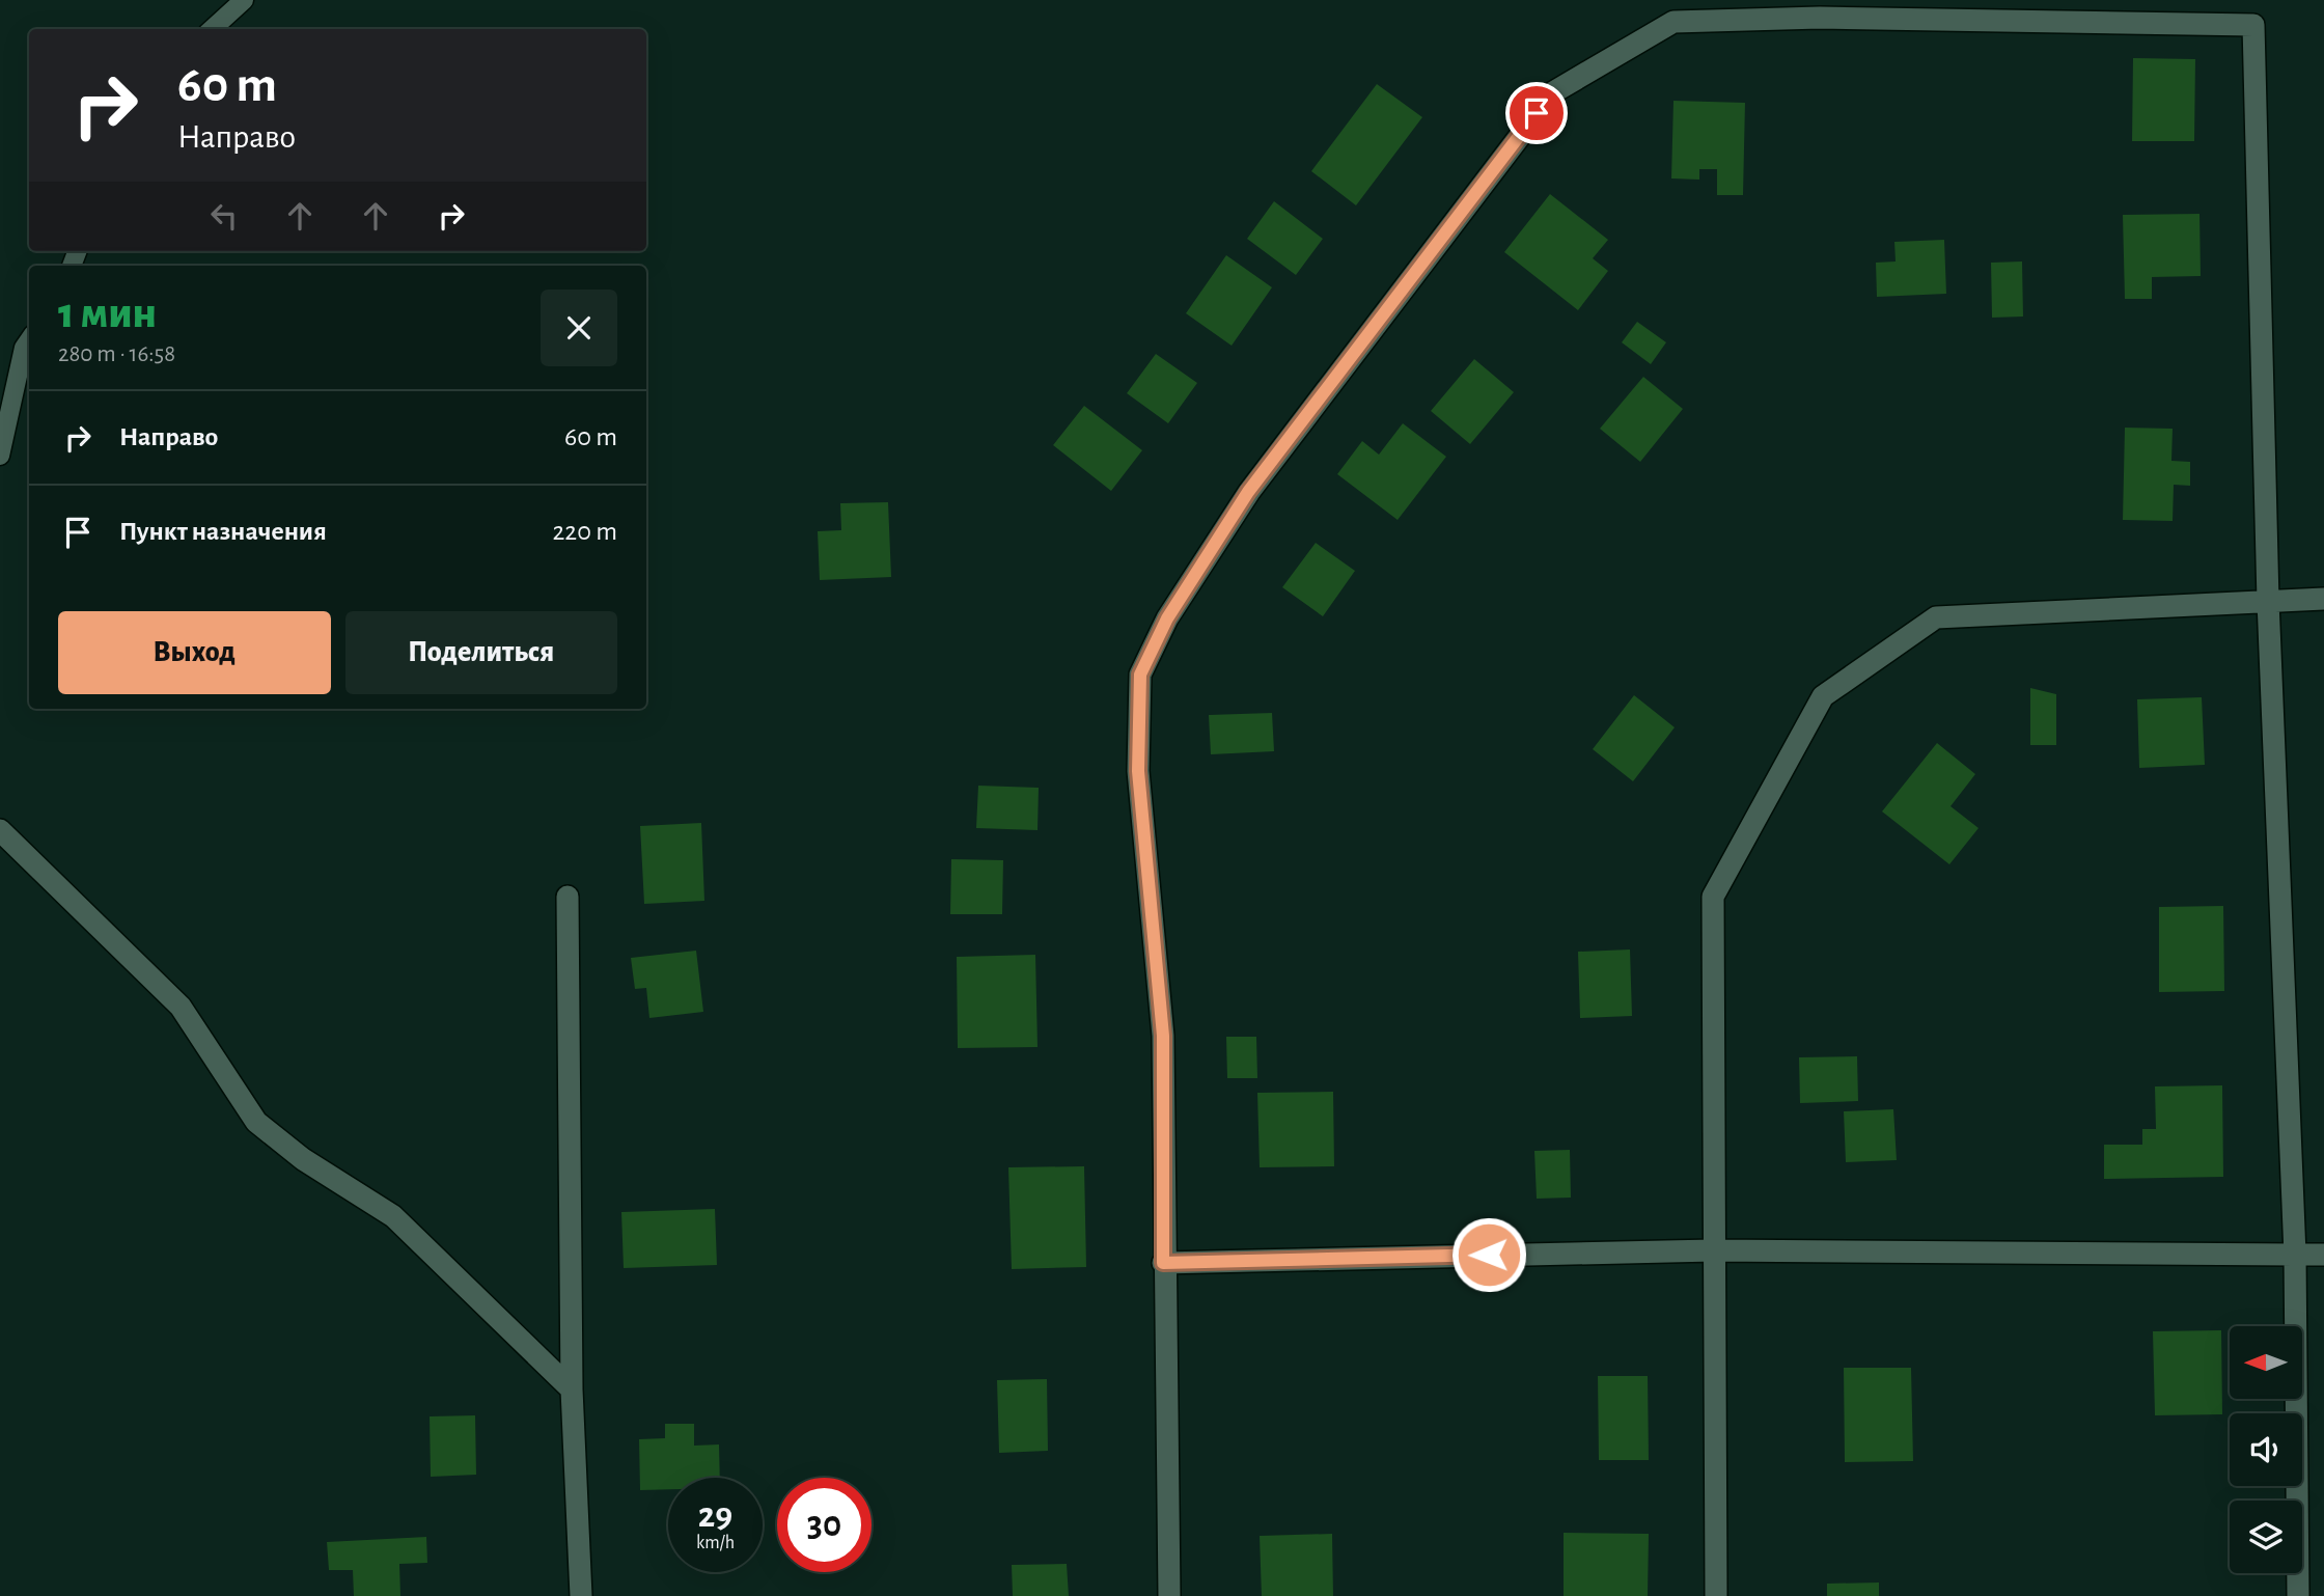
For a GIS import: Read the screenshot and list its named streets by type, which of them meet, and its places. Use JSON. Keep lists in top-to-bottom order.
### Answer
{
  "north": "left",
  "page": {
    "turn": ["60 m", "Направо"],
    "heading": ["1 мин", "280 m · 16:58"],
    "list": [
      {
        "name": "Направо",
        "value": "60 m"
      },
      {
        "name": "Пункт назначения",
        "value": "220 m"
      }
    ],
    "buttons": ["Выход", "Поделиться"],
    "speed": "29 km/h",
    "limit": "30"
  }
}
